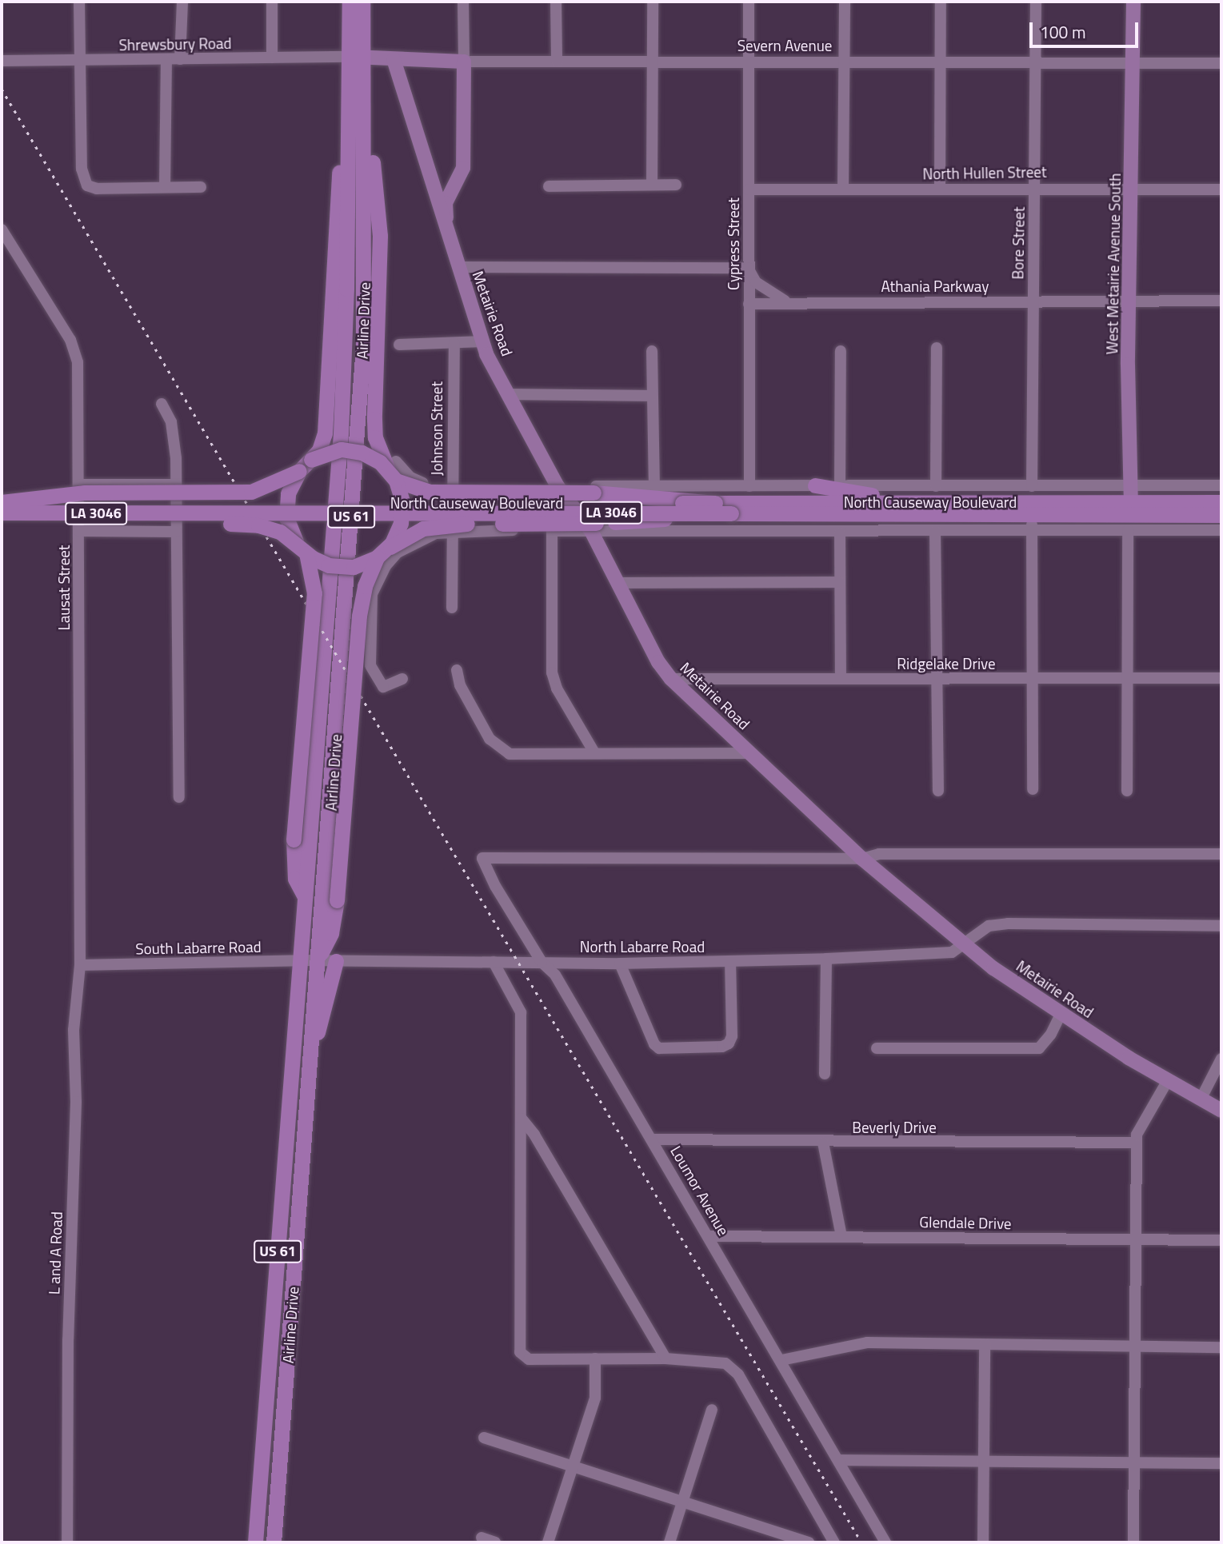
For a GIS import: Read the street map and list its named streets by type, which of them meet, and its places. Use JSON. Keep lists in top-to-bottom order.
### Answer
{
  "streets": {
    "highway": [
      "Airline Drive",
      "North Causeway Boulevard",
      "LA 3046",
      "US 61"
    ],
    "main road": ["Severn Avenue", "West Metairie Avenue South", "Metairie Road"],
    "street": [
      "Shrewsbury Road",
      "North Hullen Street",
      "Bore Street",
      "Cypress Street",
      "Athania Parkway",
      "Johnson Street",
      "Lausat Street",
      "Ridgelake Drive",
      "North Labarre Road",
      "South Labarre Road",
      "Beverly Drive",
      "Loumor Avenue",
      "Glendale Drive",
      "L and A Road"
    ]
  },
  "crossings": [
    ["Shrewsbury Road", "Severn Avenue"],
    ["Shrewsbury Road", "Airline Drive"],
    ["Severn Avenue", "Bore Street"],
    ["Severn Avenue", "Cypress Street"],
    ["Severn Avenue", "West Metairie Avenue South"],
    ["Severn Avenue", "Metairie Road"],
    ["Severn Avenue", "Airline Drive"],
    ["North Hullen Street", "Bore Street"],
    ["North Hullen Street", "Cypress Street"],
    ["North Hullen Street", "West Metairie Avenue South"],
    ["Bore Street", "Athania Parkway"],
    ["Bore Street", "North Causeway Boulevard"],
    ["Cypress Street", "Athania Parkway"],
    ["Cypress Street", "North Causeway Boulevard"],
    ["West Metairie Avenue South", "Athania Parkway"],
    ["West Metairie Avenue South", "North Causeway Boulevard"],
    ["Metairie Road", "North Causeway Boulevard"],
    ["Metairie Road", "Ridgelake Drive"],
    ["Metairie Road", "North Labarre Road"],
    ["Metairie Road", "Loumor Avenue"],
    ["Airline Drive", "North Labarre Road"],
    ["Airline Drive", "South Labarre Road"],
    ["Johnson Street", "North Causeway Boulevard"],
    ["Lausat Street", "South Labarre Road"],
    ["Lausat Street", "L and A Road"],
    ["North Labarre Road", "South Labarre Road"],
    ["North Labarre Road", "Loumor Avenue"],
    ["South Labarre Road", "L and A Road"],
    ["Beverly Drive", "Loumor Avenue"],
    ["Loumor Avenue", "Glendale Drive"]
  ],
  "scale_bar": "100 m"
}
